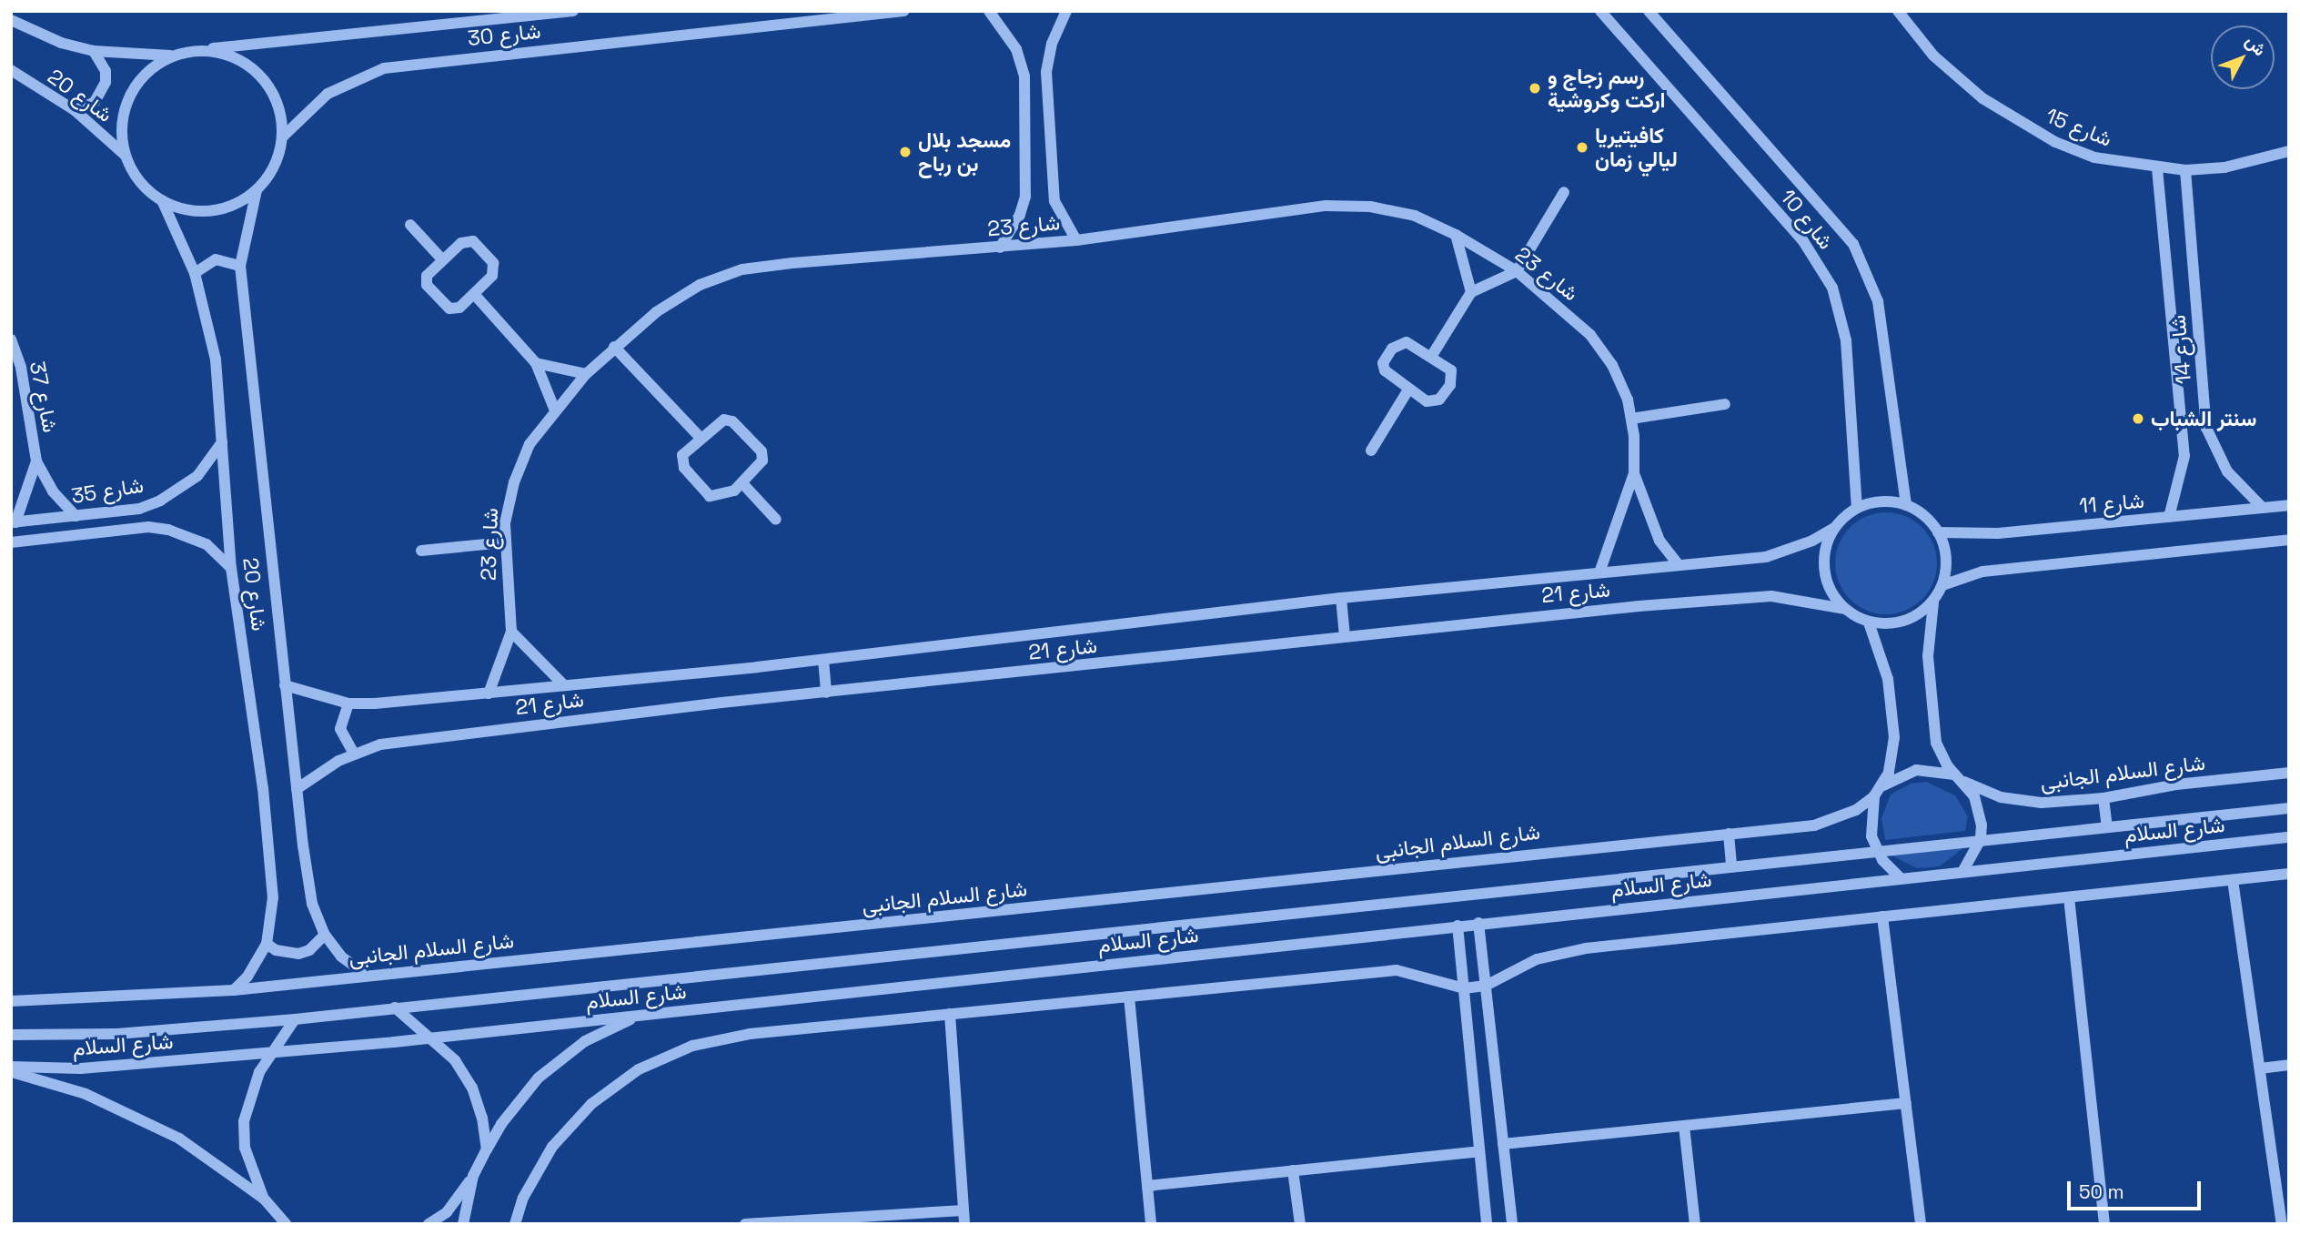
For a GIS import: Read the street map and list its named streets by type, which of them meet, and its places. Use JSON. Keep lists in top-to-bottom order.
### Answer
{
  "streets": {
    "street": [
      "شارع 30",
      "شارع 20",
      "شارع 15",
      "شارع 10",
      "شارع 23",
      "شارع 14",
      "شارع 37",
      "شارع 35",
      "شارع 11",
      "شارع 21",
      "شارع السلام الجانبى",
      "شارع السلام"
    ]
  },
  "crossings": [
    ["شارع 30", "شارع 20"],
    ["شارع 20", "شارع 35"],
    ["شارع 20", "شارع 21"],
    ["شارع 20", "شارع السلام الجانبى"],
    ["شارع 15", "شارع 14"],
    ["شارع 10", "شارع 11"],
    ["شارع 10", "شارع 21"],
    ["شارع 23", "شارع 21"],
    ["شارع 14", "شارع 11"],
    ["شارع 37", "شارع 35"],
    ["شارع 11", "شارع 21"]
  ],
  "places": [
    "رسم زجاج و اركت وكروشية",
    "كافيتيريا ليالي زمان",
    "مسجد بلال بن رباح",
    "سنتر الشباب"
  ],
  "scale_bar": "50 m",
  "north": "top right"
}
